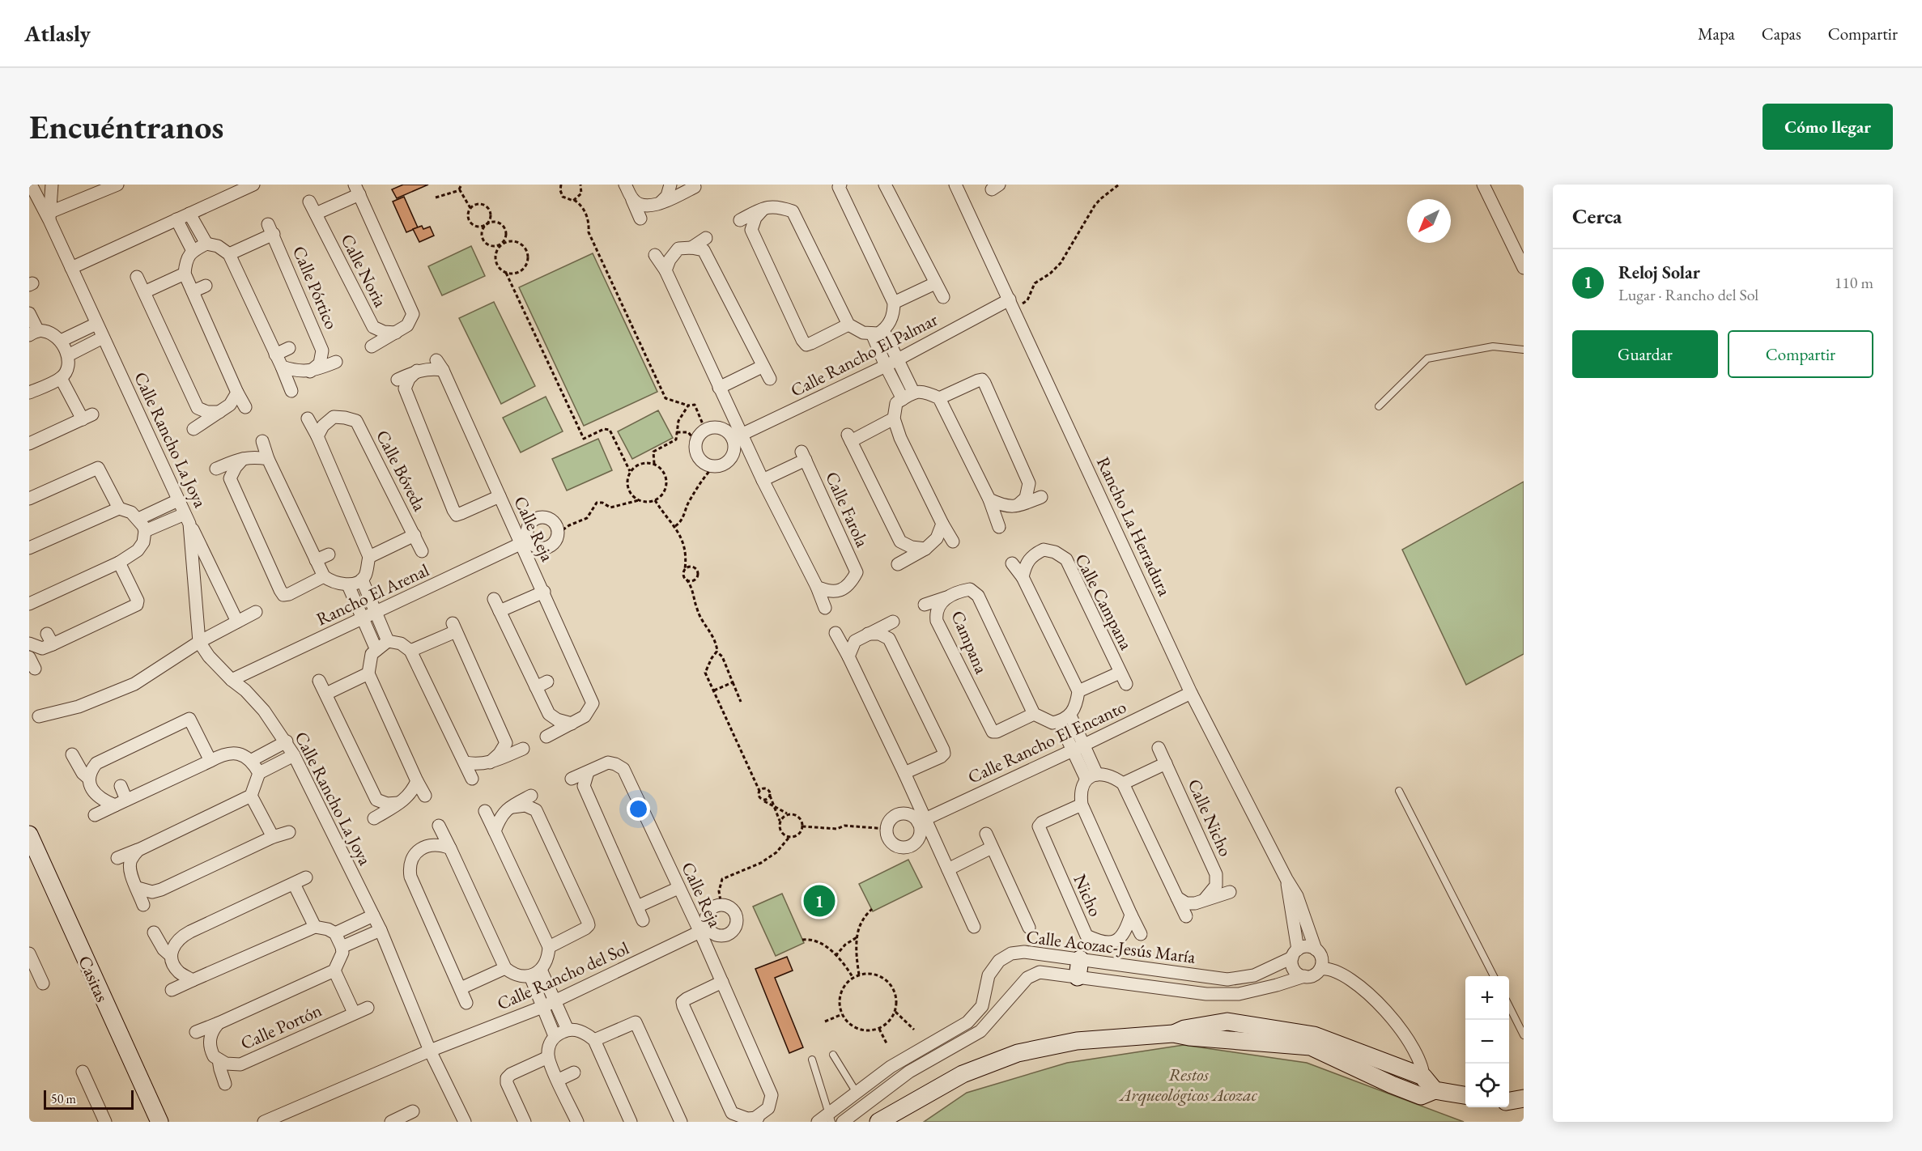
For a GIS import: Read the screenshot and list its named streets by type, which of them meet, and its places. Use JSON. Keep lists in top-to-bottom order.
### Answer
{
  "streets": {
    "main road": ["Casitas"],
    "street": [
      "Calle Noria",
      "Calle Pórtico",
      "Calle Rancho El Palmar",
      "Calle Rancho La Joya",
      "Calle Bóveda",
      "Calle Farola",
      "Rancho La Herradura",
      "Calle Reja",
      "Rancho El Arenal",
      "Calle Campana",
      "Campana",
      "Calle Rancho El Encanto",
      "Calle Nicho",
      "Nicho",
      "Calle Acozac-Jesús María",
      "Calle Rancho del Sol",
      "Calle Portón"
    ]
  },
  "crossings": [
    ["Calle Rancho El Palmar", "Rancho La Herradura"],
    ["Calle Rancho La Joya", "Rancho El Arenal"],
    ["Calle Rancho La Joya", "Calle Rancho del Sol"],
    ["Rancho La Herradura", "Calle Rancho El Encanto"],
    ["Rancho La Herradura", "Calle Acozac-Jesús María"],
    ["Calle Reja", "Rancho El Arenal"],
    ["Calle Reja", "Calle Rancho del Sol"]
  ],
  "parks": ["Restos Arqueológicos Acozac"],
  "scale_bar": "50 m",
  "north": "bottom left",
  "page": {
    "header": "Atlasly",
    "nav": ["Mapa", "Capas", "Compartir"],
    "buttons": [
      "Cómo llegar",
      ["Guardar", "Compartir"]
    ],
    "title": "Encuéntranos",
    "heading": "Cerca",
    "list": [
      {
        "mark": "1",
        "name": "Reloj Solar",
        "note": "Lugar · Rancho del Sol",
        "value": "110 m"
      }
    ],
    "pins": "1",
    "map_buttons": ["+", "−"],
    "scale": "50 m"
  }
}
